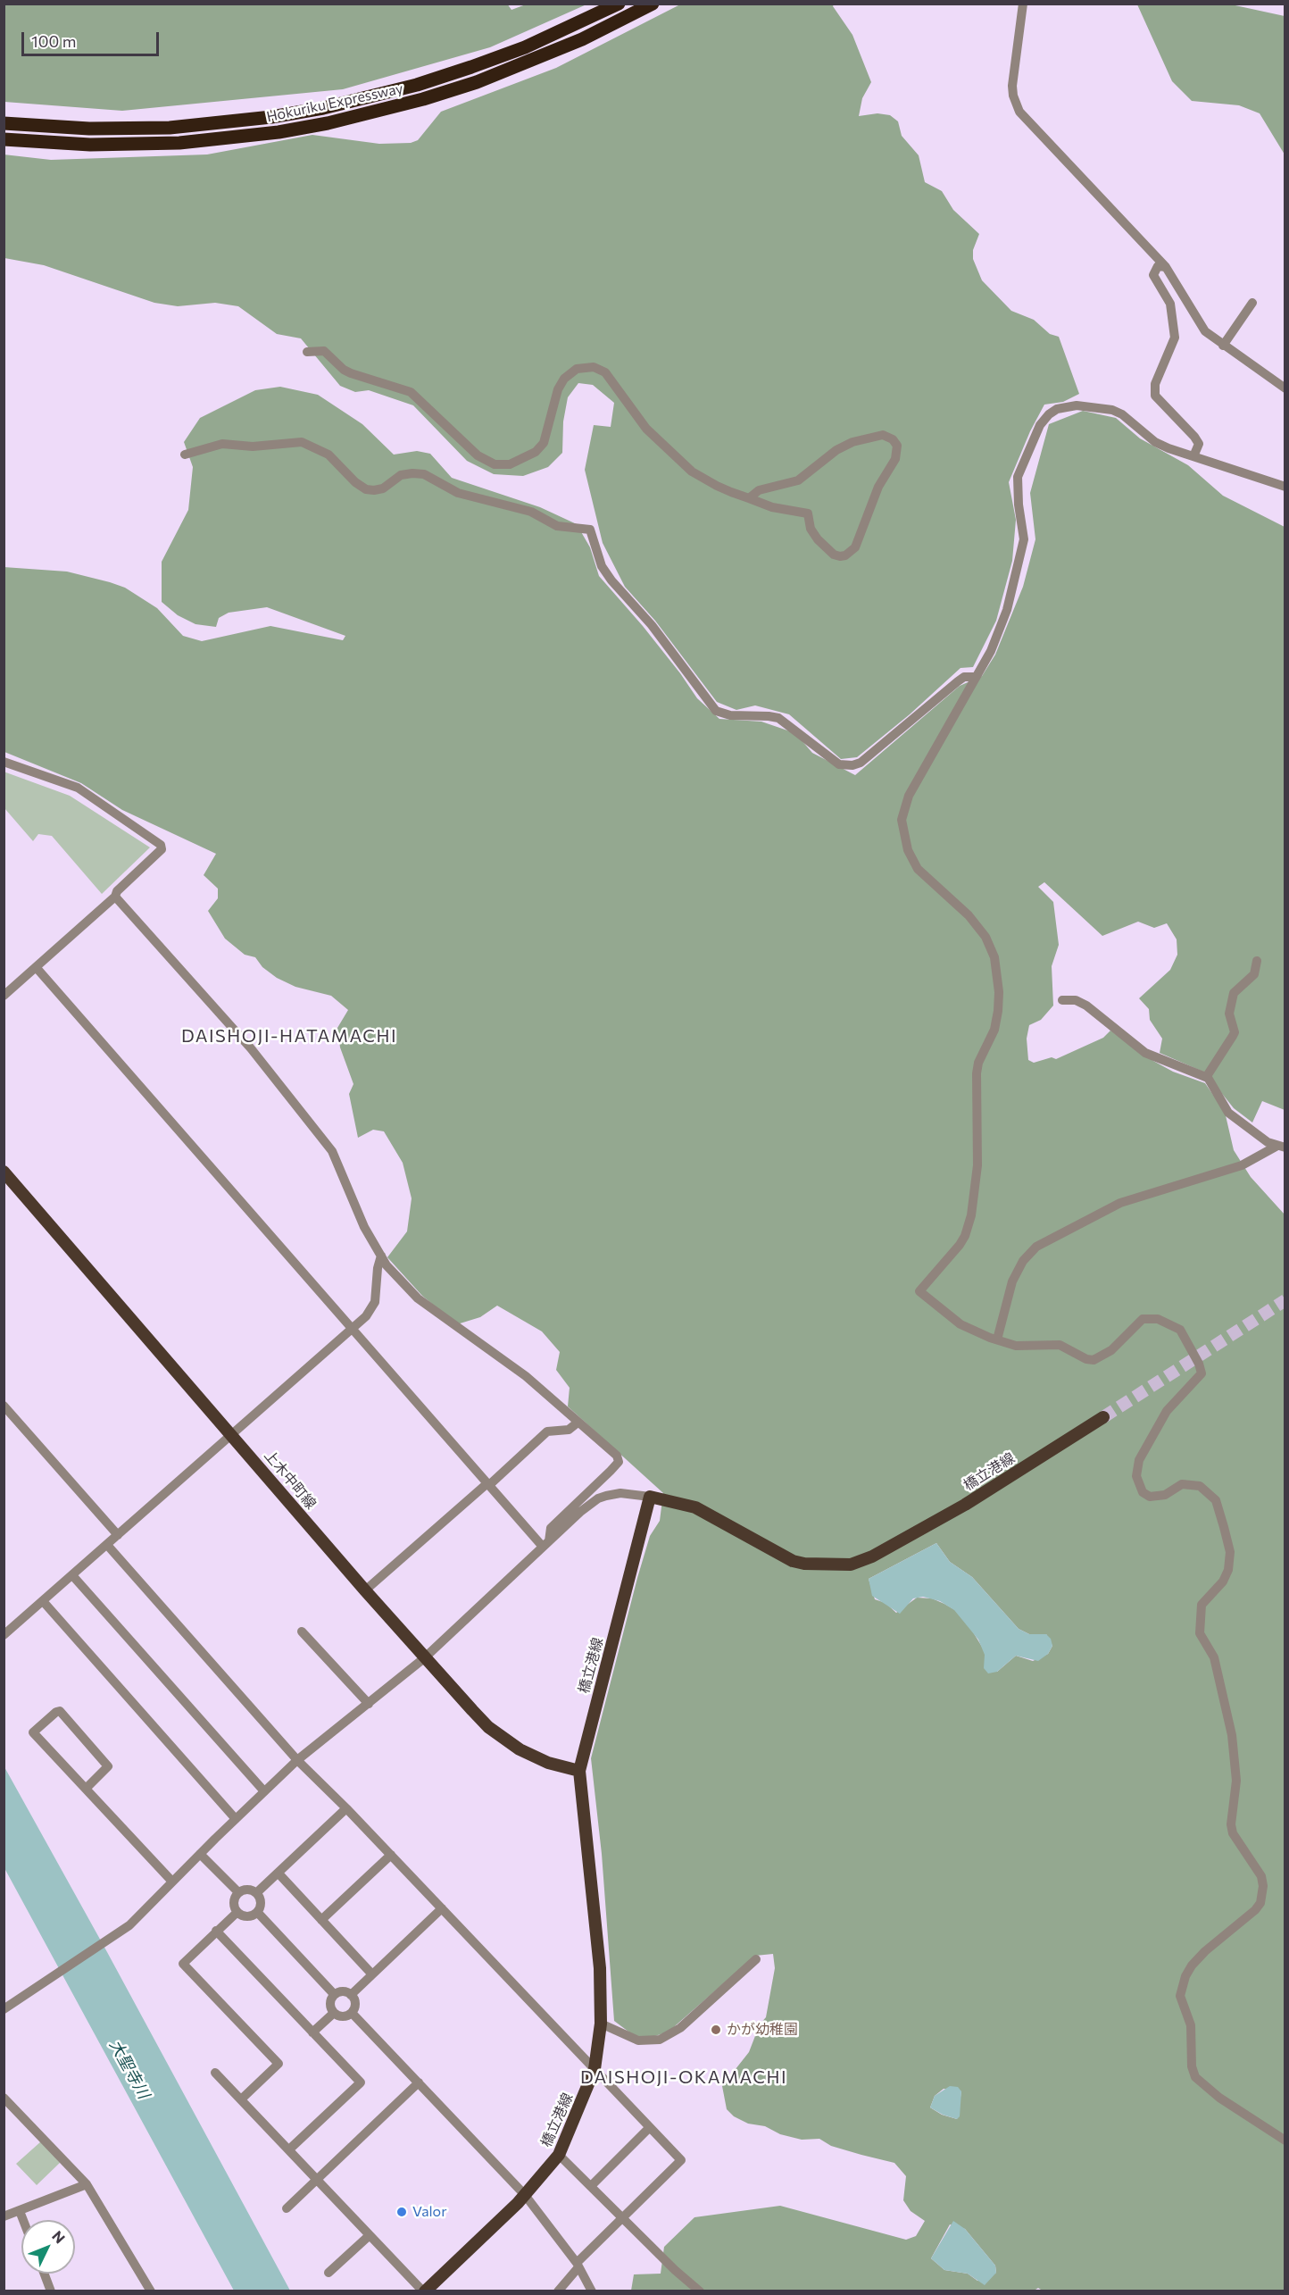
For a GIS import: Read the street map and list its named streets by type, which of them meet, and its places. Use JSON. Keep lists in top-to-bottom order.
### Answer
{
  "streets": {
    "highway": ["Hokuriku Expressway"],
    "main road": ["橋立港線", "上木中町線"]
  },
  "crossings": [
    ["橋立港線", "上木中町線"]
  ],
  "districts": ["DAISHOJI-HATAMACHI", "DAISHOJI-OKAMACHI"],
  "water": ["大聖寺川"],
  "places": ["かが幼稚園", "Valor"],
  "scale_bar": "100 m",
  "north": "top right"
}
